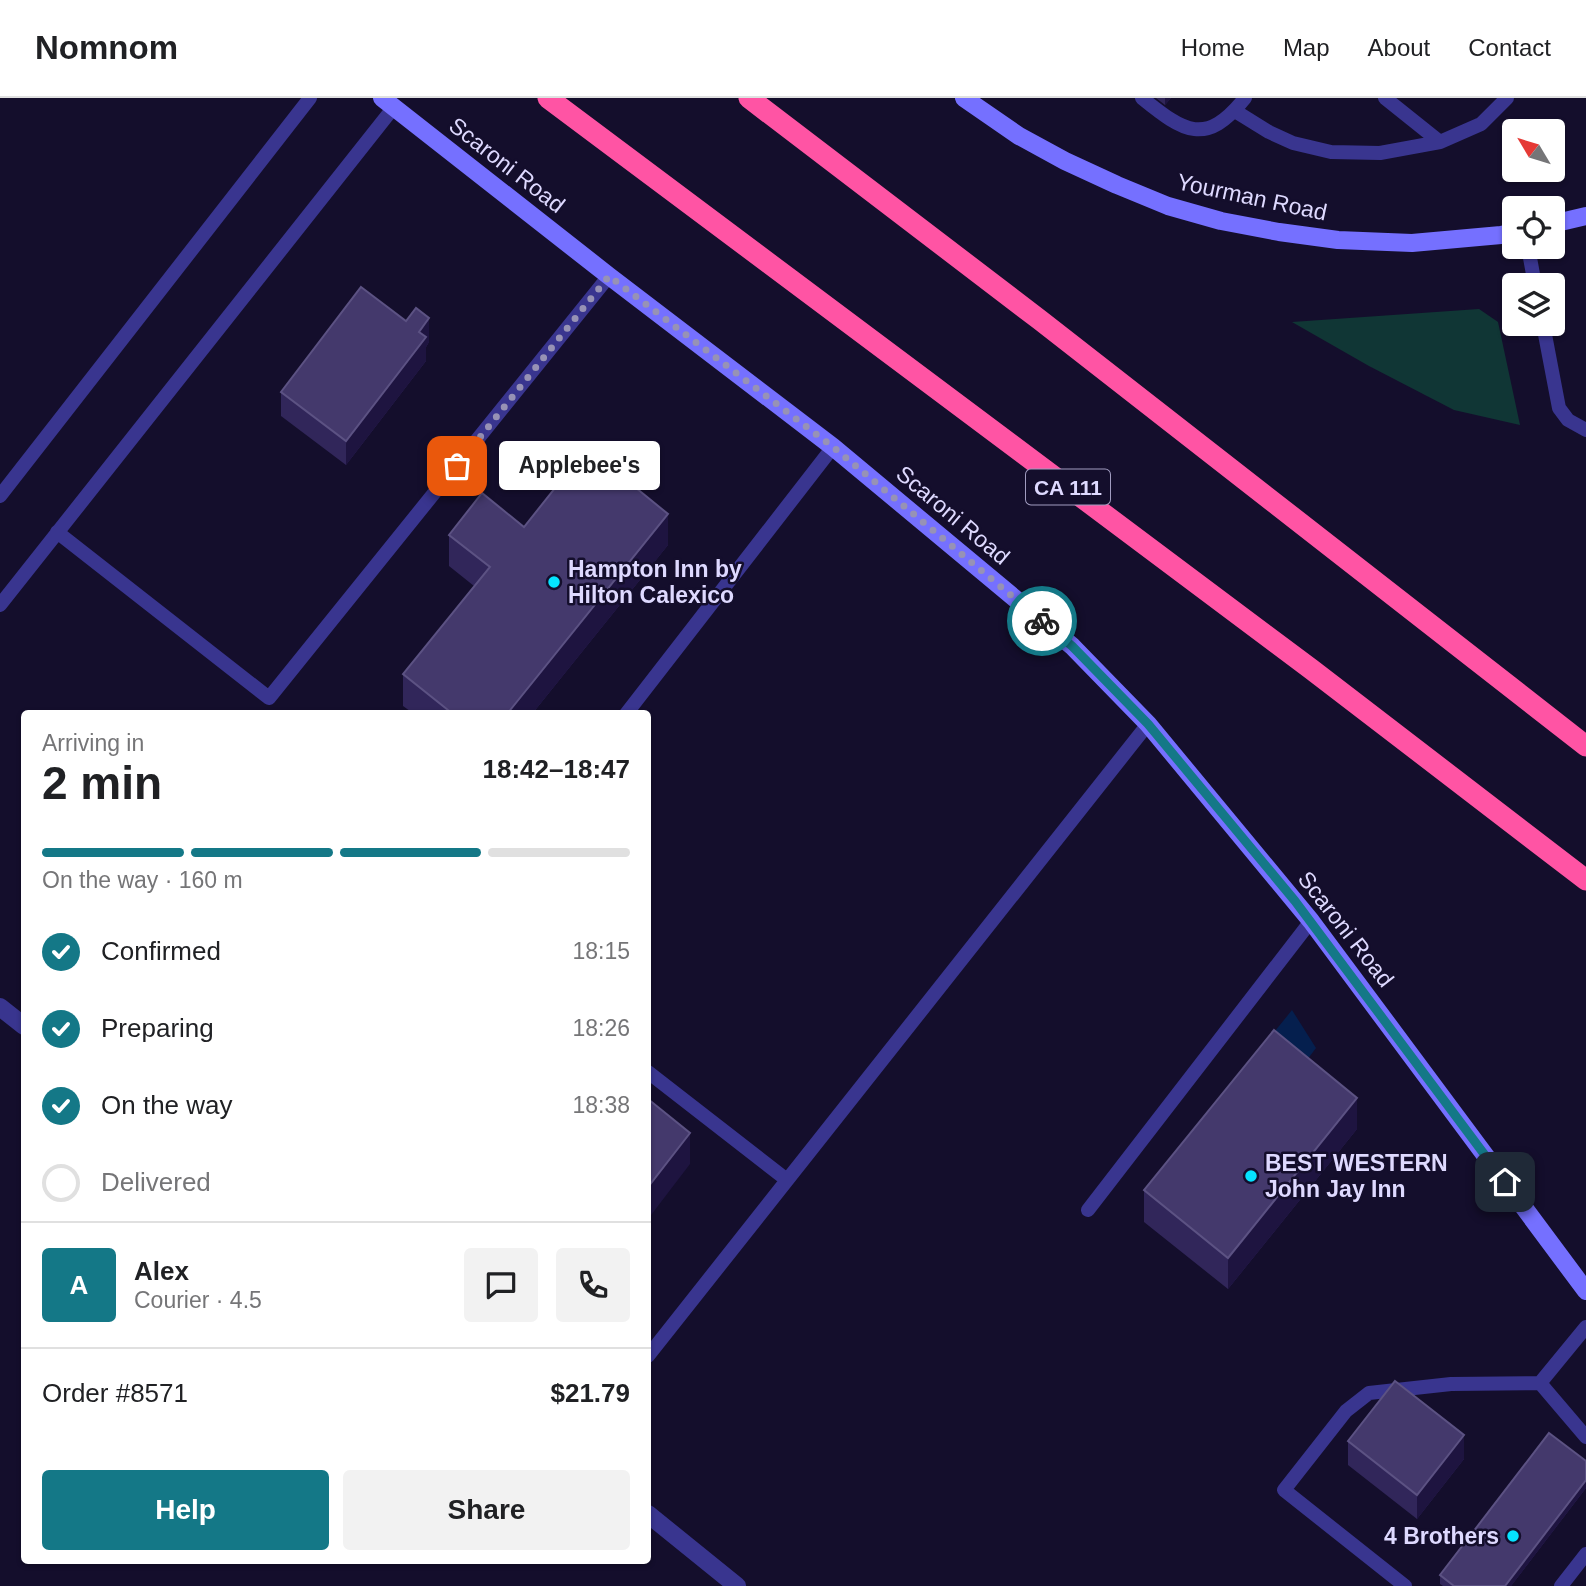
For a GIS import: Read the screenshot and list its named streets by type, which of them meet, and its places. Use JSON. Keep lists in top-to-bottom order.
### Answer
{
  "streets": {
    "highway": ["CA 111"],
    "street": ["Scaroni Road", "Yourman Road"]
  },
  "places": [
    "Applebee's",
    "Hampton Inn by Hilton Calexico",
    "BEST WESTERN John Jay Inn",
    "4 Brothers"
  ],
  "north": "top left",
  "page": {
    "header": "Nomnom",
    "nav": [
      "Home",
      "Map",
      "About",
      "Contact"
    ],
    "bubble": "Applebee's",
    "heading": ["2 min", "Arriving in", "18:42–18:47"],
    "panel": [
      "Alex",
      "Courier · 4.5",
      "Order #8571",
      "$21.79"
    ],
    "bar": "On the way · 160 m",
    "list": [
      ["Confirmed", "18:15"],
      ["Preparing", "18:26"],
      ["On the way", "18:38"],
      "Delivered"
    ],
    "round": "A",
    "buttons": ["Help", "Share"]
  }
}
